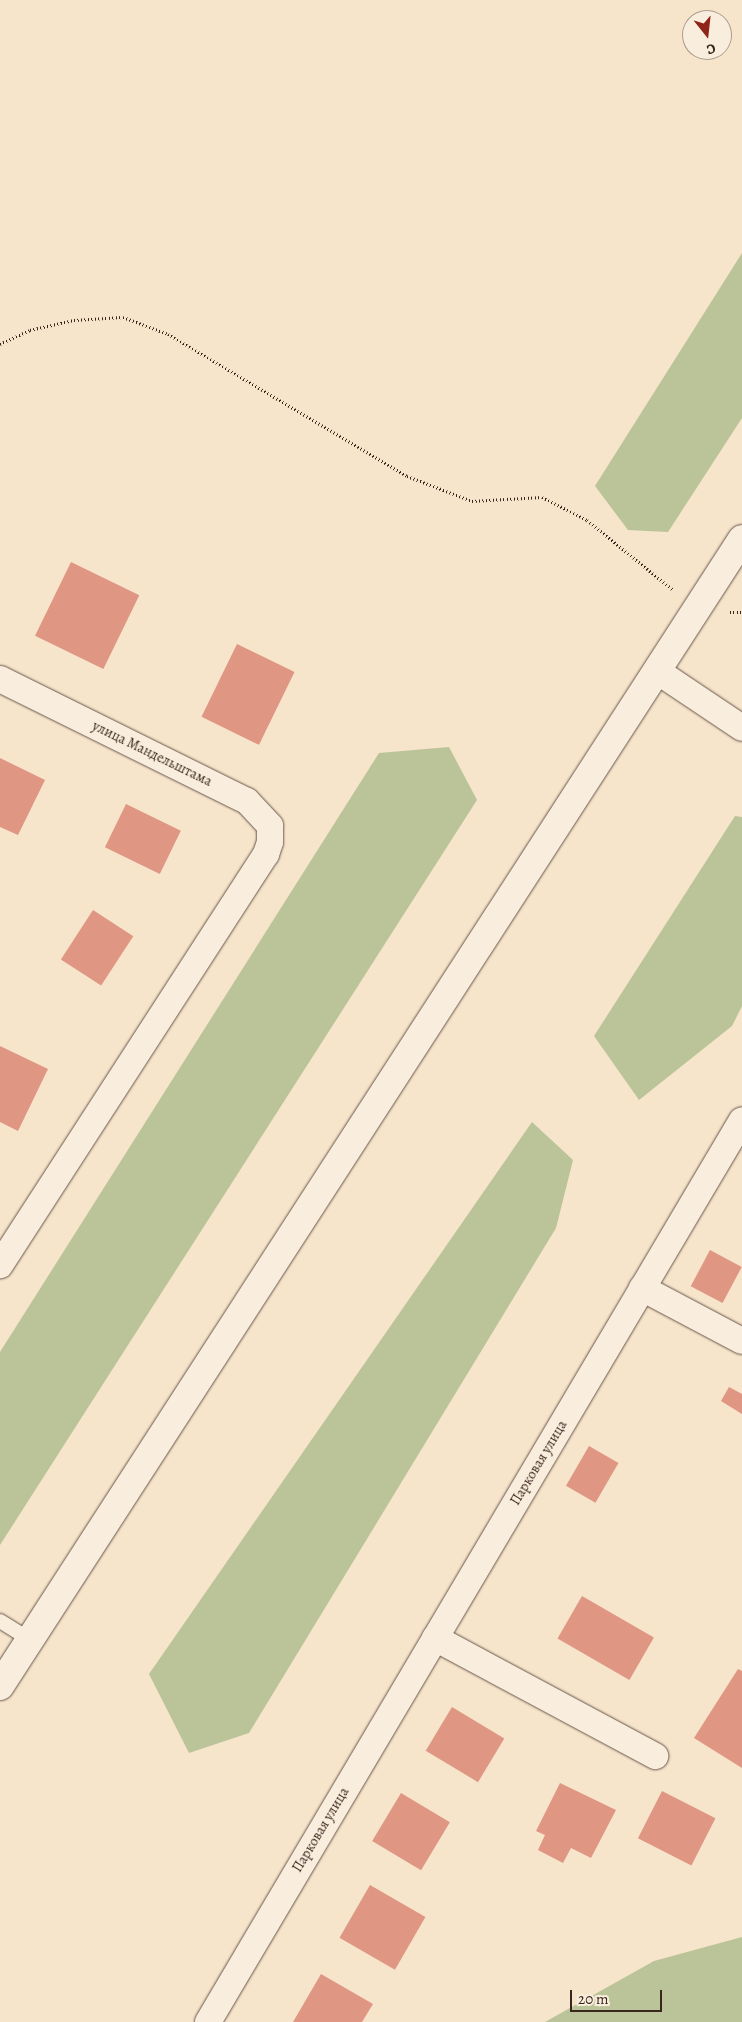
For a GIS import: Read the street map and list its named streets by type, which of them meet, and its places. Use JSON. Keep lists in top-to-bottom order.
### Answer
{
  "streets": {
    "street": ["улица Мандельштама", "Парковая улица"]
  },
  "scale_bar": "20 m",
  "north": "bottom"
}
